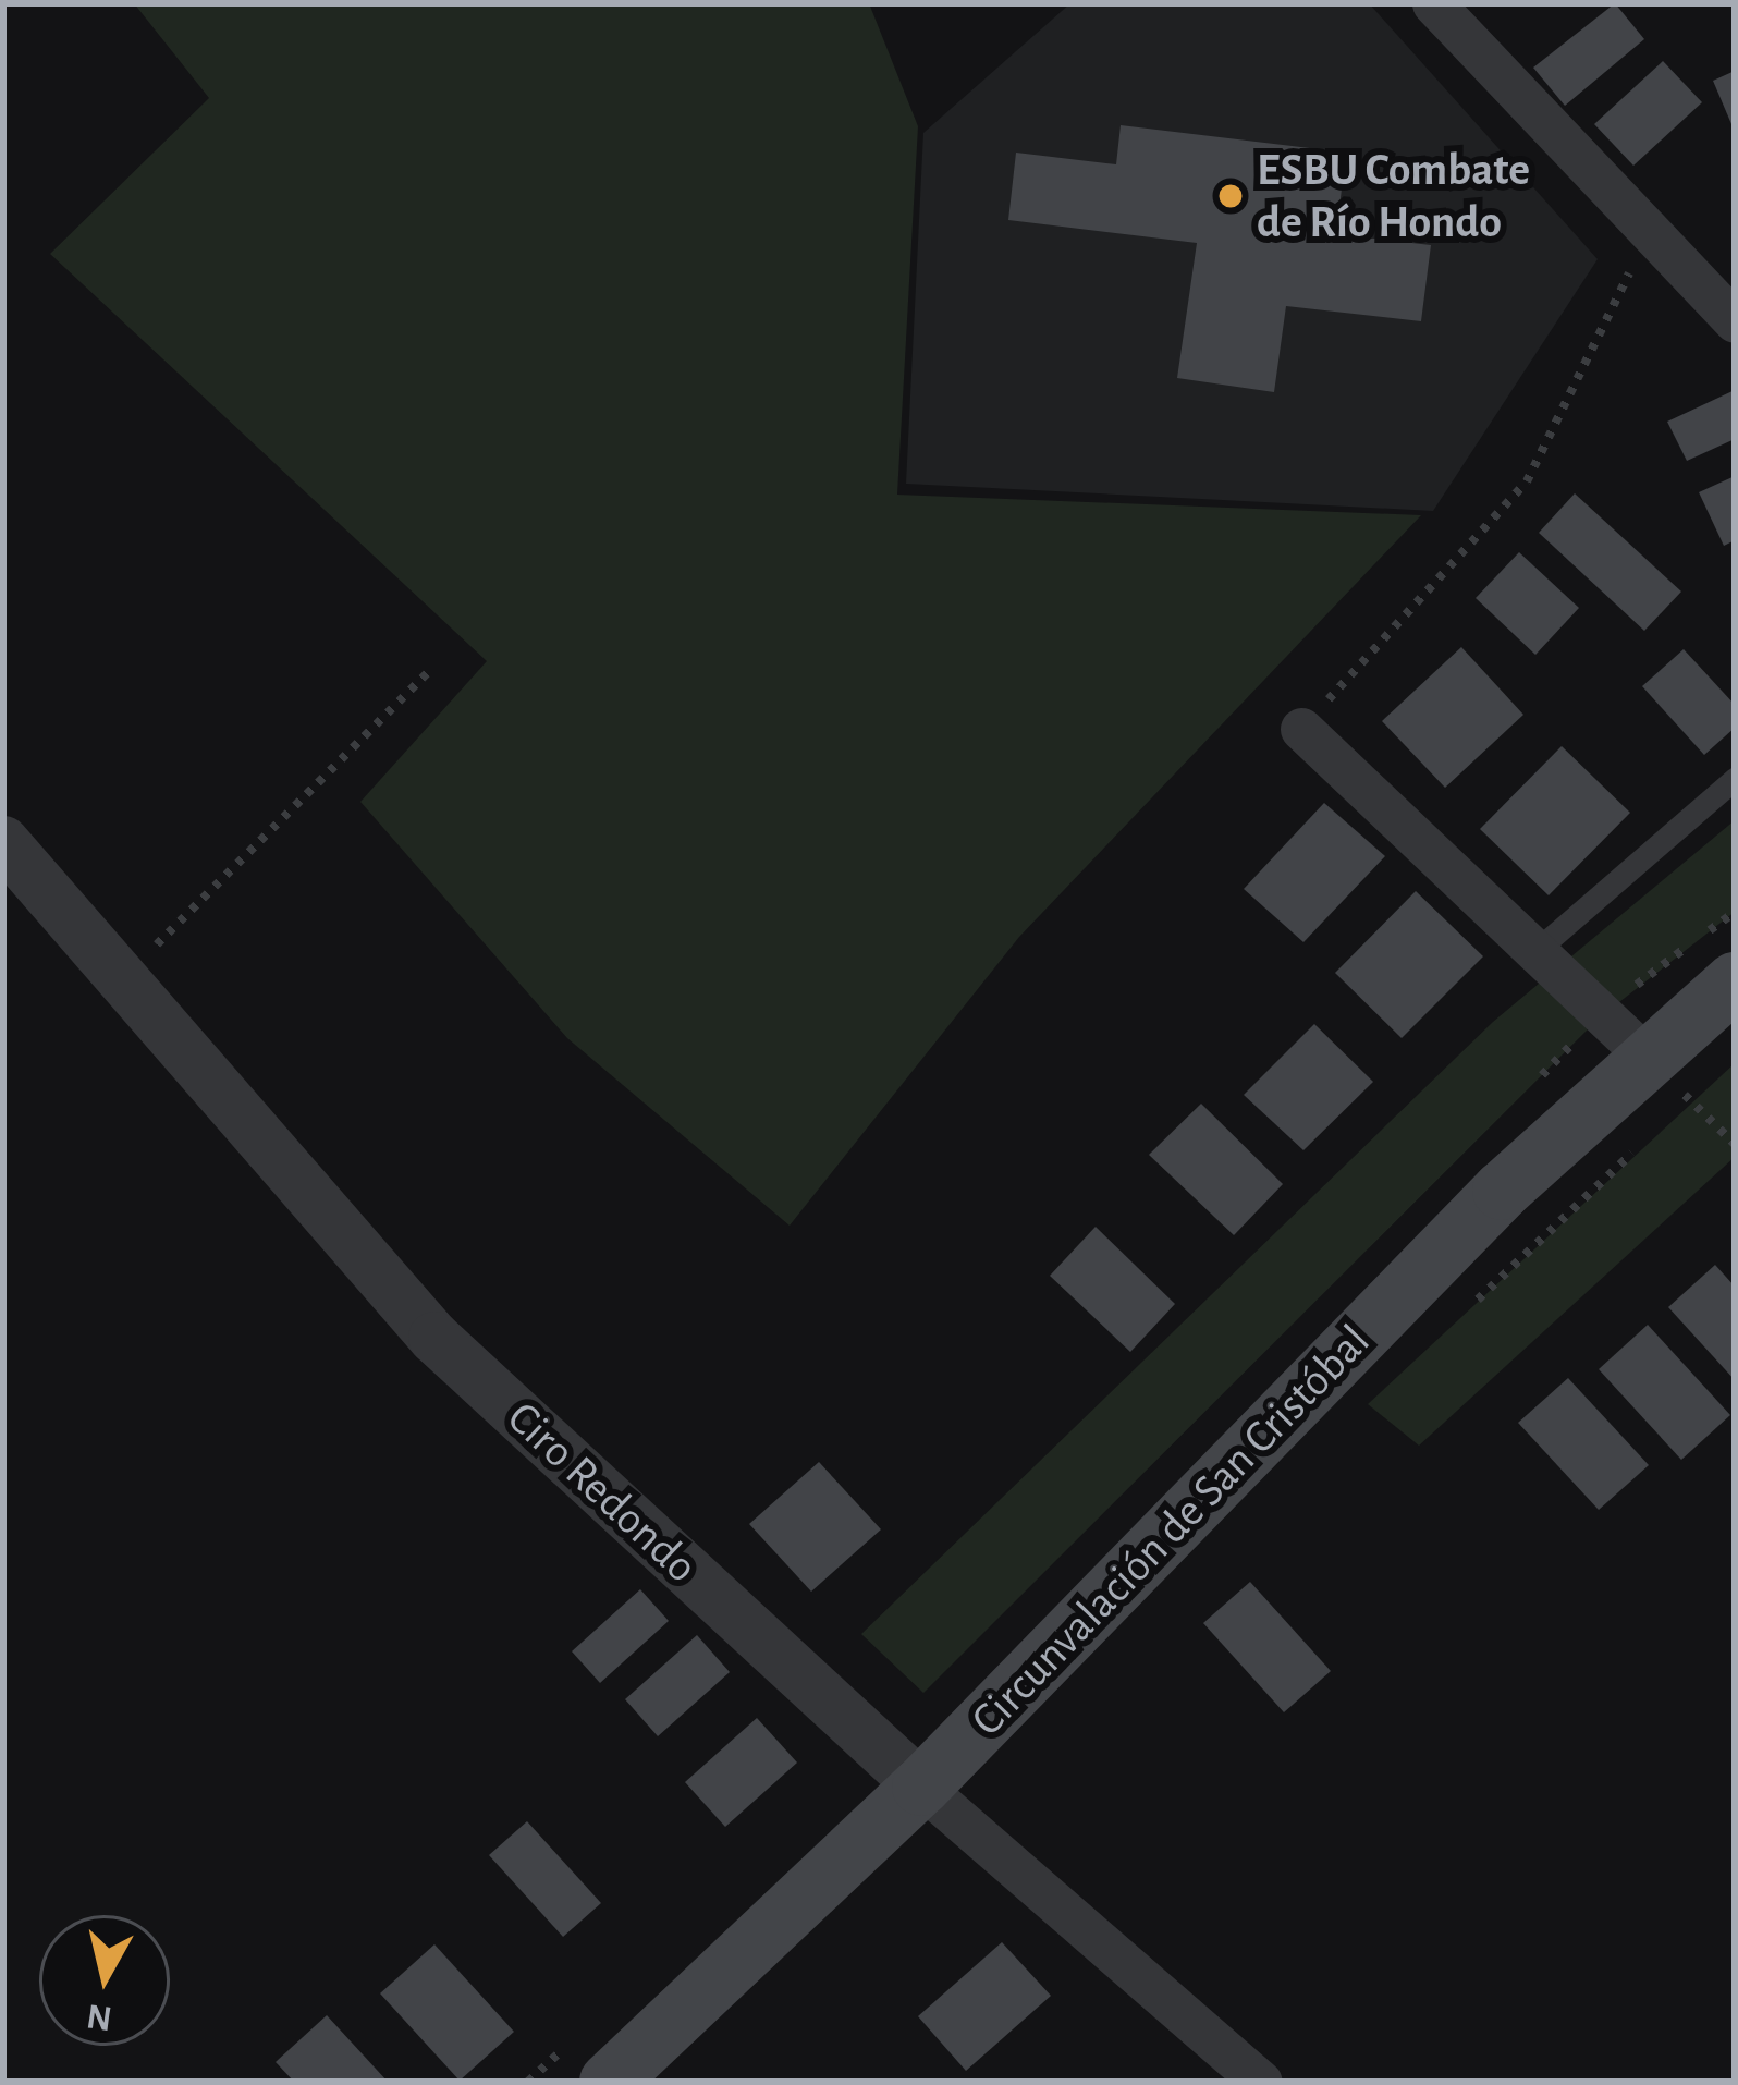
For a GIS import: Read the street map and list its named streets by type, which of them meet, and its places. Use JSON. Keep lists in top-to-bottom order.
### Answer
{
  "streets": {
    "main road": ["Circunvalación de San Cristóbal"],
    "street": ["Ciro Redondo"]
  },
  "crossings": [
    ["Ciro Redondo", "Circunvalación de San Cristóbal"]
  ],
  "places": ["ESBU Combate de Río Hondo"],
  "north": "bottom"
}
